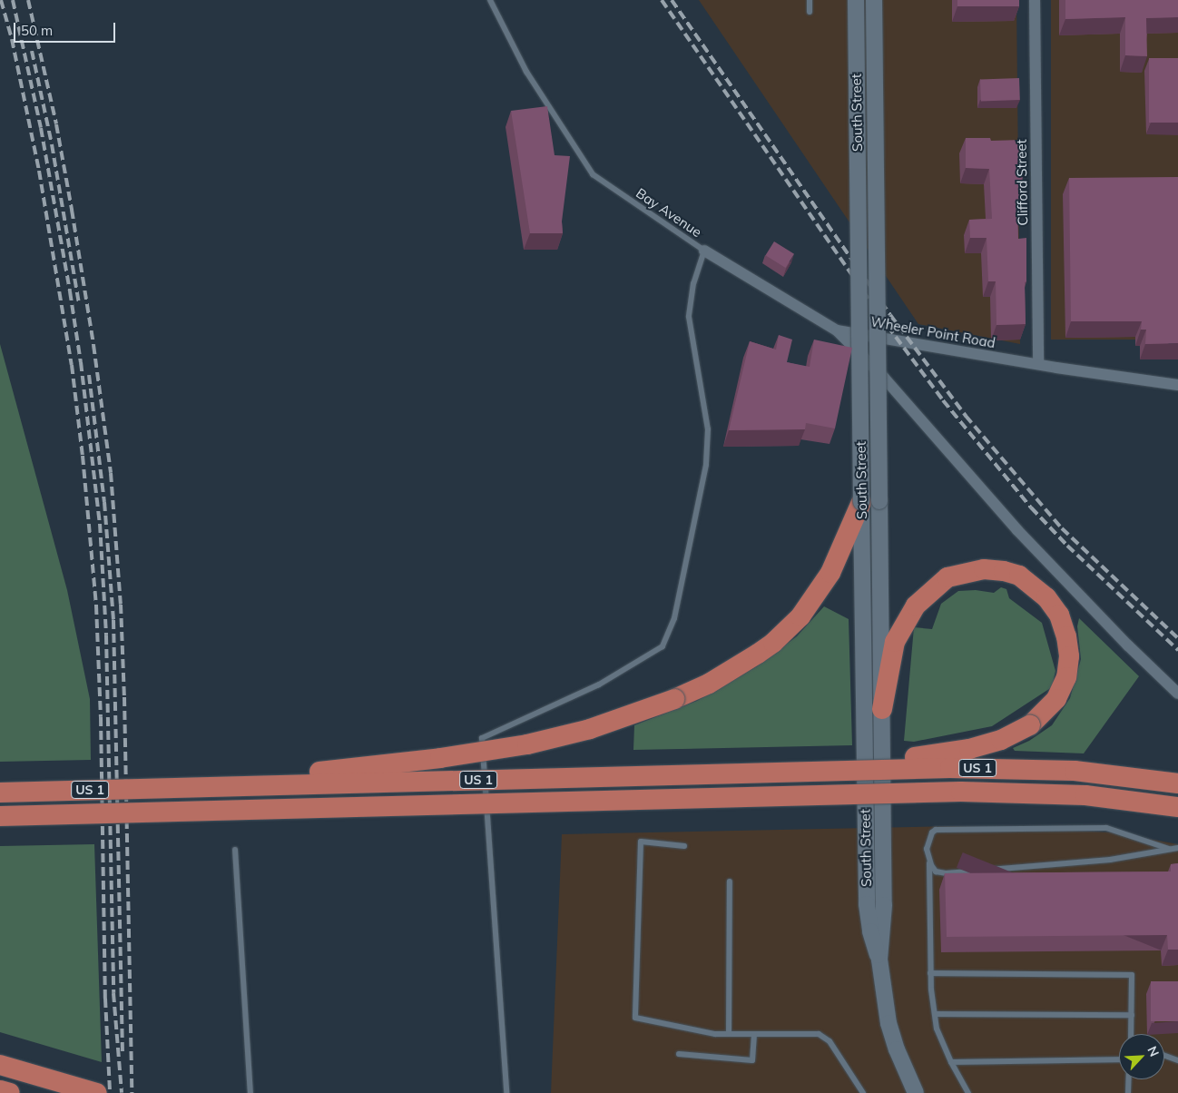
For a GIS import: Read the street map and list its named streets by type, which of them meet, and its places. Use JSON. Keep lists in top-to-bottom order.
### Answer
{
  "streets": {
    "highway": ["US 1"],
    "main road": ["South Street"],
    "street": ["Clifford Street", "Wheeler Point Road"],
    "lane": ["Bay Avenue"]
  },
  "crossings": [
    ["Clifford Street", "Wheeler Point Road"],
    ["Bay Avenue", "Wheeler Point Road"]
  ],
  "scale_bar": "50 m",
  "north": "top right"
}
